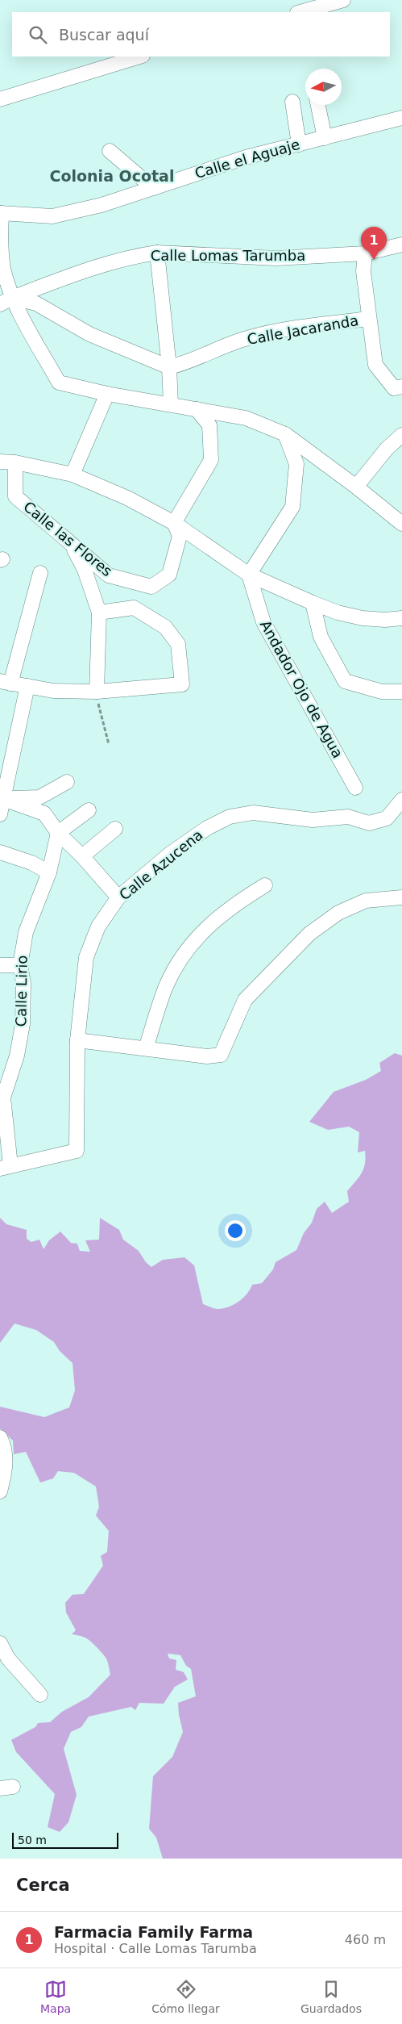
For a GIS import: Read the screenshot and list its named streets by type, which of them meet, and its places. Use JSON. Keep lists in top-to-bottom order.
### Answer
{
  "streets": {
    "street": [
      "Calle el Aguaje",
      "Calle Lomas Tarumba",
      "Calle Jacaranda",
      "Calle las Flores",
      "Andador Ojo de Agua",
      "Calle Azucena",
      "Calle Lirio"
    ]
  },
  "crossings": [
    ["Calle Azucena", "Calle Lirio"]
  ],
  "districts": ["Colonia Ocotal"],
  "scale_bar": "50 m",
  "north": "left",
  "page": {
    "search": "Buscar aquí",
    "pins": "1",
    "scale": "50 m",
    "heading": "Cerca",
    "list": [
      {
        "mark": "1",
        "name": "Farmacia Family Farma",
        "note": "Hospital · Calle Lomas Tarumba",
        "value": "460 m"
      }
    ],
    "nav": ["Mapa", "Cómo llegar", "Guardados"]
  }
}
